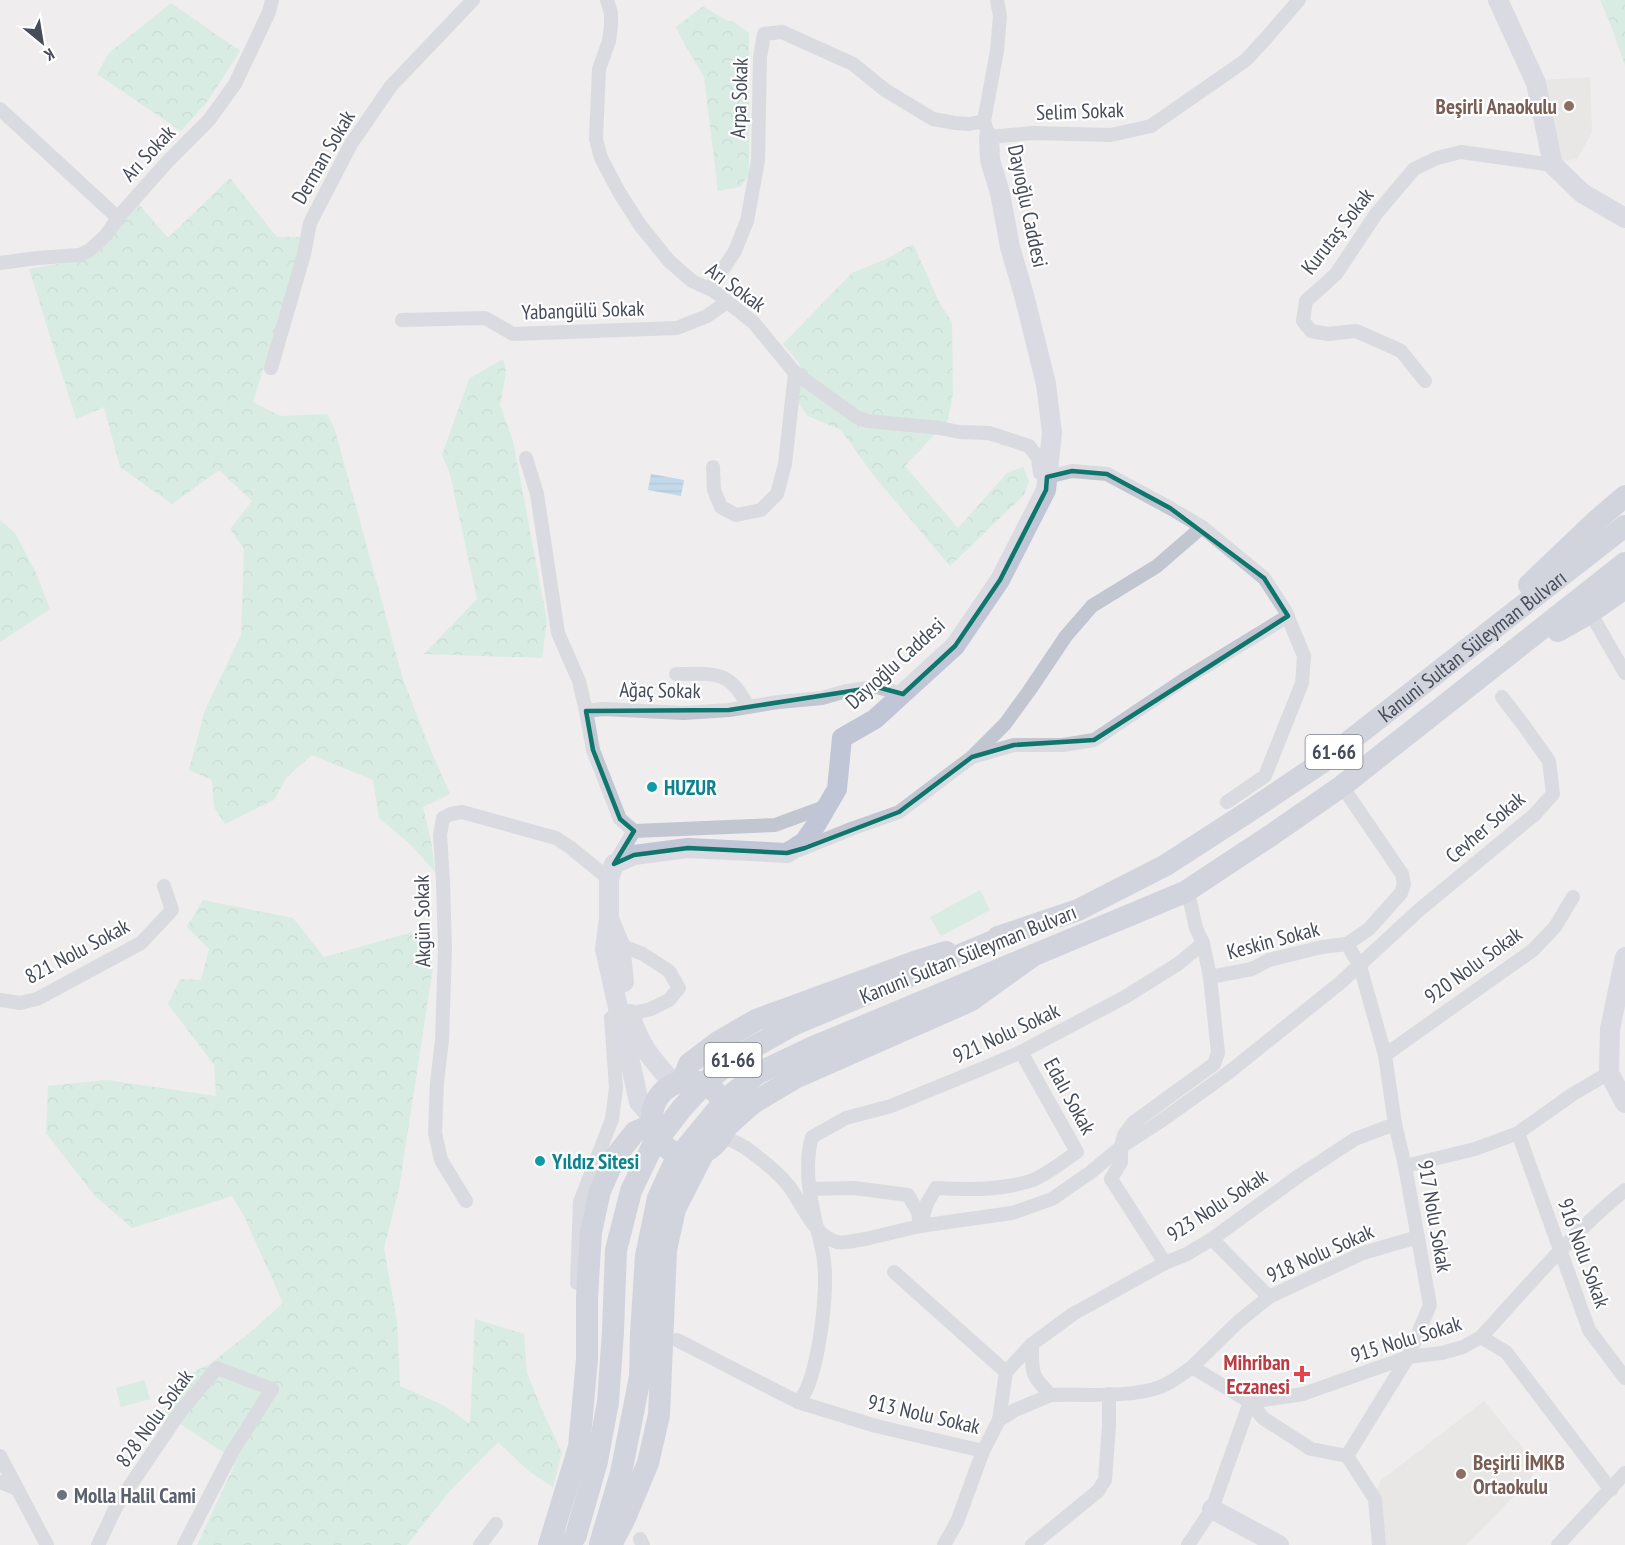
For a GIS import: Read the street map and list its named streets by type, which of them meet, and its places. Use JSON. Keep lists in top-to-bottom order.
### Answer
{
  "streets": {
    "main road": ["Kanuni Sultan Süleyman Bulvarı", "61-66"],
    "street": [
      "Arpa Sokak",
      "Selim Sokak",
      "Arı Sokak",
      "Derman Sokak",
      "Dayıoğlu Caddesi",
      "Kurutaş Sokak",
      "Yabangülü Sokak",
      "Ağaç Sokak",
      "Cevher Sokak",
      "Akgün Sokak",
      "Keskin Sokak",
      "821 Nolu Sokak",
      "920 Nolu Sokak",
      "921 Nolu Sokak",
      "Edalı Sokak",
      "923 Nolu Sokak",
      "917 Nolu Sokak",
      "918 Nolu Sokak",
      "916 Nolu Sokak",
      "915 Nolu Sokak",
      "913 Nolu Sokak",
      "828 Nolu Sokak"
    ]
  },
  "crossings": [
    ["Arpa Sokak", "Selim Sokak"],
    ["Arpa Sokak", "Arı Sokak"],
    ["Arpa Sokak", "Dayıoğlu Caddesi"],
    ["Selim Sokak", "Dayıoğlu Caddesi"],
    ["Arı Sokak", "Dayıoğlu Caddesi"],
    ["Arı Sokak", "Yabangülü Sokak"],
    ["Dayıoğlu Caddesi", "Ağaç Sokak"],
    ["Kanuni Sultan Süleyman Bulvarı", "61-66"],
    ["Cevher Sokak", "917 Nolu Sokak"],
    ["920 Nolu Sokak", "917 Nolu Sokak"],
    ["921 Nolu Sokak", "Edalı Sokak"],
    ["923 Nolu Sokak", "917 Nolu Sokak"],
    ["917 Nolu Sokak", "918 Nolu Sokak"],
    ["917 Nolu Sokak", "915 Nolu Sokak"],
    ["918 Nolu Sokak", "913 Nolu Sokak"]
  ],
  "places": {
    "other": [
      "Beşirli Anaokulu",
      "HUZUR",
      "Yıldız Sitesi",
      "Beşirli İMKB Ortaokulu",
      "Molla Halil Cami"
    ],
    "health": ["Mihriban Eczanesi"]
  },
  "north": "bottom right"
}
